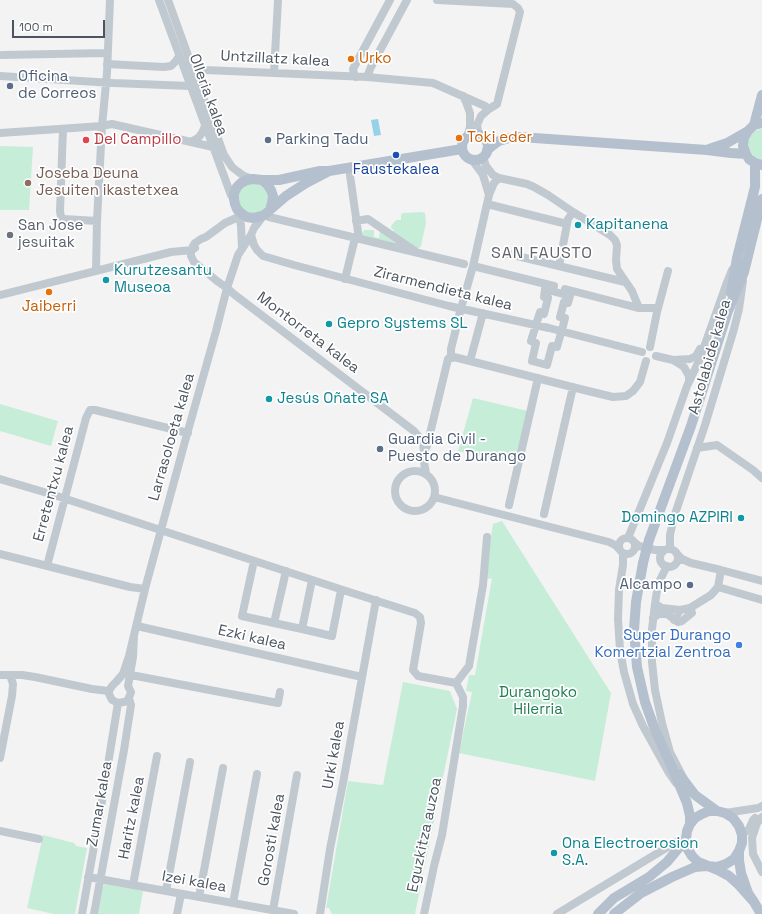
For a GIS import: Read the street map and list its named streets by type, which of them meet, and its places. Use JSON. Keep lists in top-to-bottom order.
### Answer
{
  "streets": {
    "street": [
      "Untzillatz kalea",
      "Olleria kalea",
      "Zirarmendieta kalea",
      "Montorreta kalea",
      "Astolabide kalea",
      "Larrasoloeta kalea",
      "Erretentxu kalea",
      "Ezki kalea",
      "Urki kalea",
      "Zumar kalea",
      "Haritz kalea",
      "Eguzkitza auzoa",
      "Gorosti kalea",
      "Izei kalea"
    ]
  },
  "crossings": [
    ["Untzillatz kalea", "Olleria kalea"],
    ["Olleria kalea", "Larrasoloeta kalea"],
    ["Zirarmendieta kalea", "Astolabide kalea"],
    ["Montorreta kalea", "Larrasoloeta kalea"],
    ["Larrasoloeta kalea", "Erretentxu kalea"],
    ["Larrasoloeta kalea", "Ezki kalea"],
    ["Ezki kalea", "Urki kalea"],
    ["Zumar kalea", "Izei kalea"],
    ["Haritz kalea", "Izei kalea"],
    ["Gorosti kalea", "Izei kalea"]
  ],
  "districts": ["SAN FAUSTO"],
  "parks": ["Durangoko Hilerria"],
  "places": [
    "Urko",
    "Oficina de Correos",
    "Toki eder",
    "Del Campillo",
    "Parking Tadu",
    "Faustekalea",
    "Joseba Deuna Jesuiten ikastetxea",
    "Kapitanena",
    "San Jose jesuitak",
    "Kurutzesantu Museoa",
    "Jaiberri",
    "Gepro Systems SL",
    "Jesús Oñate SA",
    "Guardia Civil - Puesto de Durango",
    "Domingo AZPIRI",
    "Alcampo",
    "Super Durango Komertzial Zentroa",
    "Ona Electroerosion S.A."
  ],
  "scale_bar": "100 m"
}
